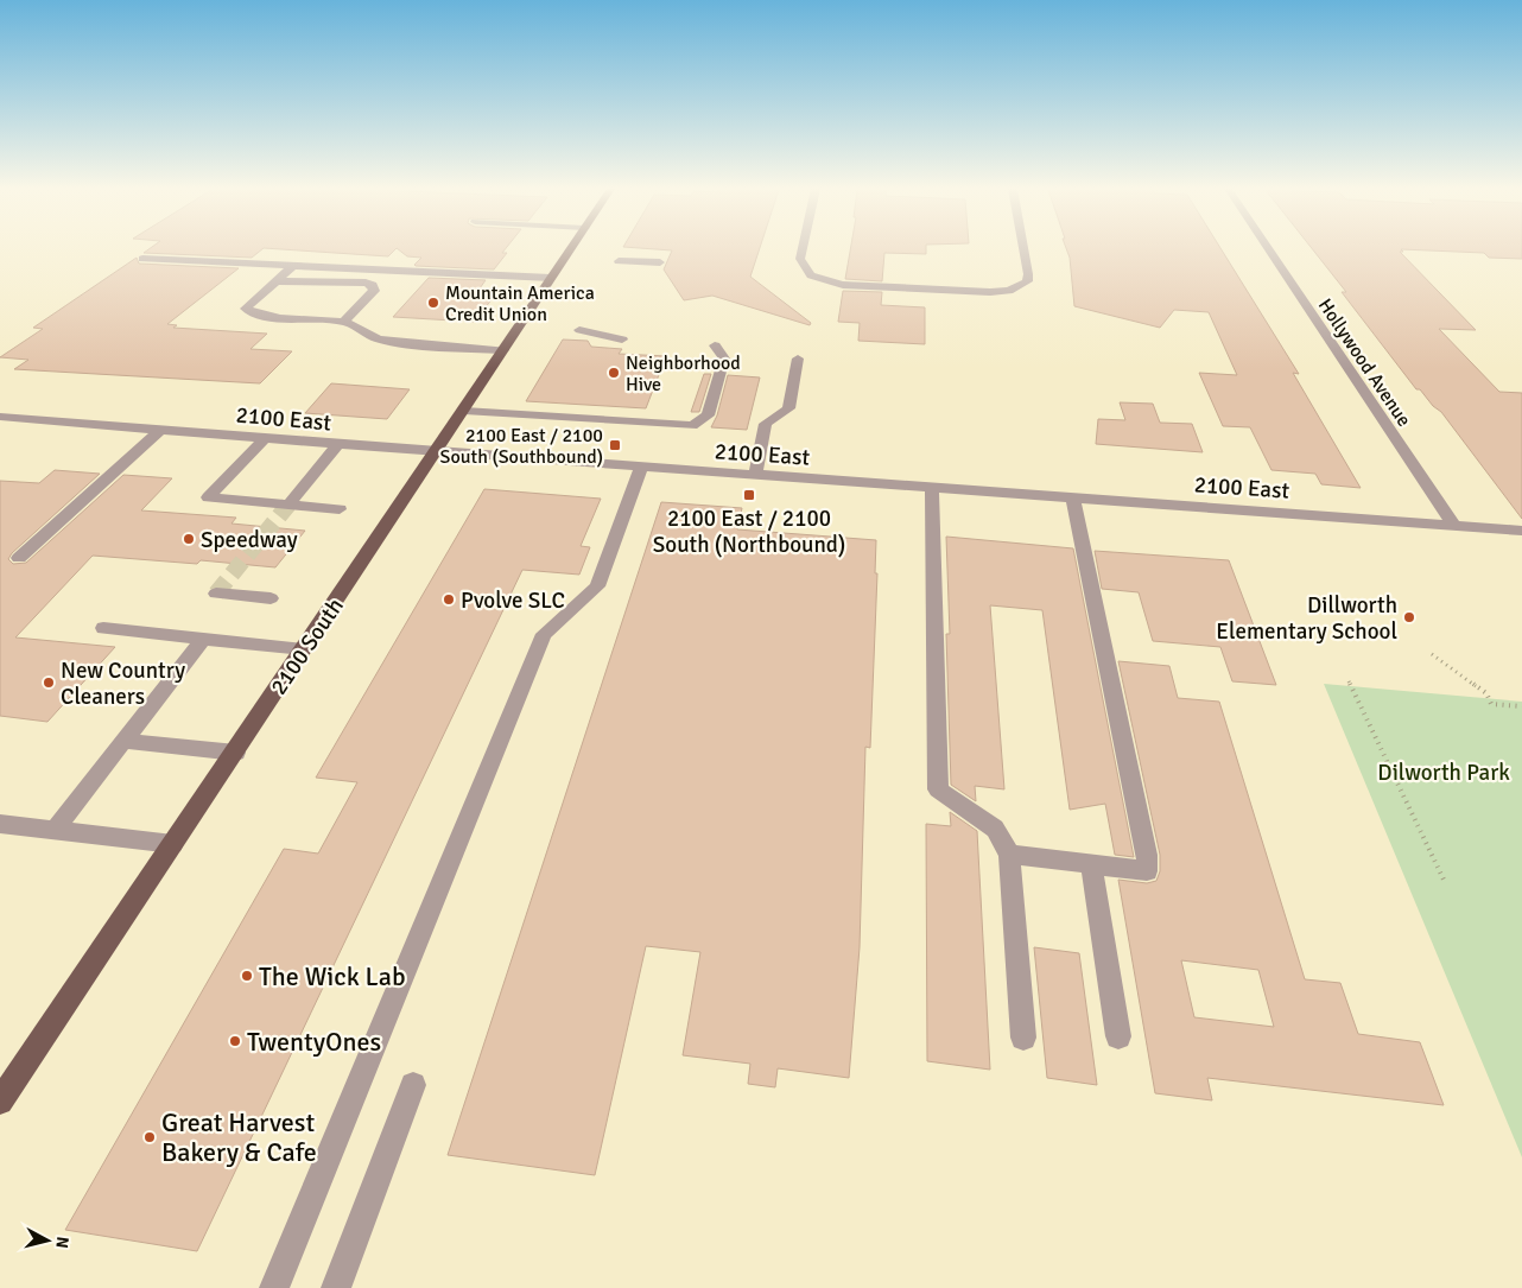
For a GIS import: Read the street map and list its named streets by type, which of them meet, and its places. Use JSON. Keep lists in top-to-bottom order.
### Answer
{
  "streets": {
    "main road": ["2100 South"],
    "street": ["Hollywood Avenue", "2100 East"]
  },
  "crossings": [
    ["Hollywood Avenue", "2100 East"],
    ["2100 East", "2100 South"]
  ],
  "parks": ["Dilworth Park"],
  "places": {
    "other": [
      "Mountain America Credit Union",
      "Neighborhood Hive",
      "Speedway",
      "Pvolve SLC",
      "Dillworth Elementary School",
      "New Country Cleaners",
      "The Wick Lab",
      "TwentyOnes",
      "Great Harvest Bakery & Cafe"
    ],
    "transit": ["2100 East / 2100 South (Southbound)", "2100 East / 2100 South (Northbound)"]
  },
  "north": "right"
}
